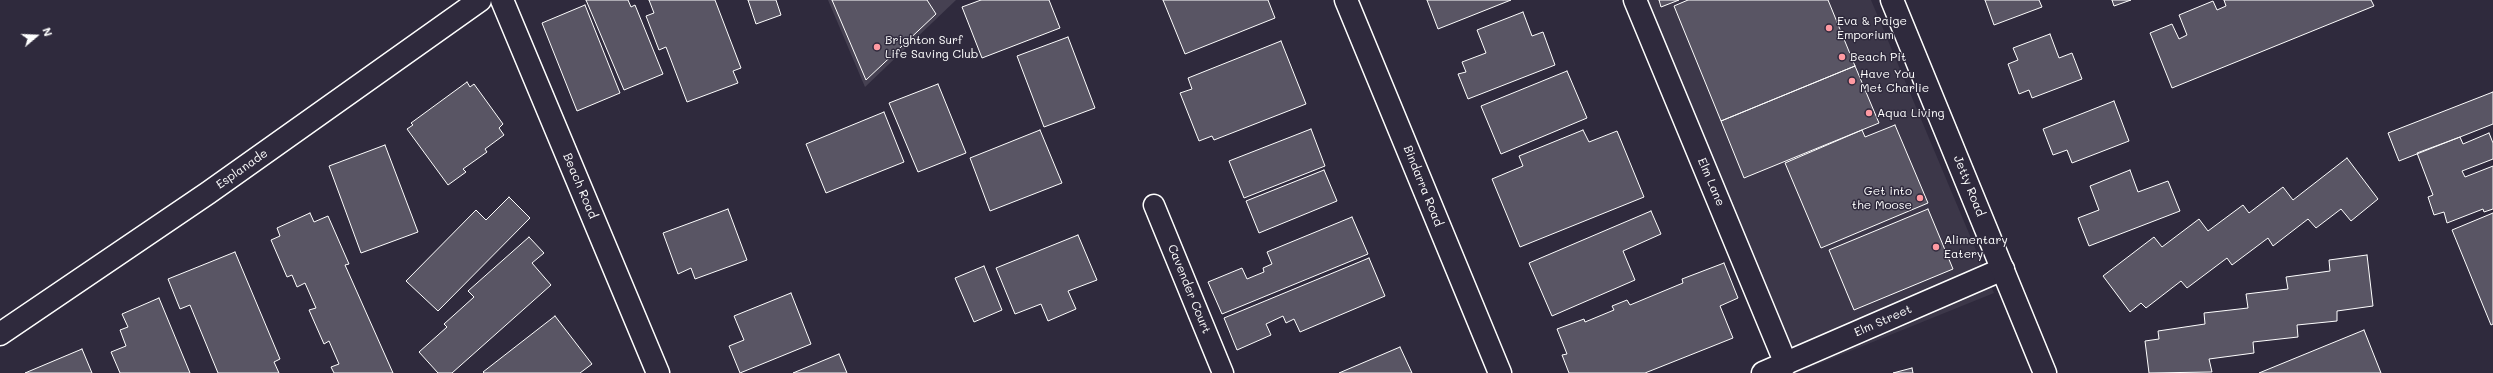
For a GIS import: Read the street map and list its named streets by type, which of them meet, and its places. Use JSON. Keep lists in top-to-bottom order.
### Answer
{
  "streets": {
    "street": [
      "Esplanade",
      "Elm Lane",
      "Beach Road",
      "Bindarra Road",
      "Jetty Road",
      "Elm Street"
    ],
    "lane": ["Cavender Court"]
  },
  "crossings": [
    ["Elm Lane", "Elm Street"],
    ["Jetty Road", "Elm Street"]
  ],
  "places": [
    "Eva & Paige Emporium",
    "Brighton Surf Life Saving Club",
    "Beach Pit",
    "Have You Met Charlie",
    "Aqua Living",
    "Get into the Moose",
    "Alimentary Eatery"
  ],
  "north": "right"
}
